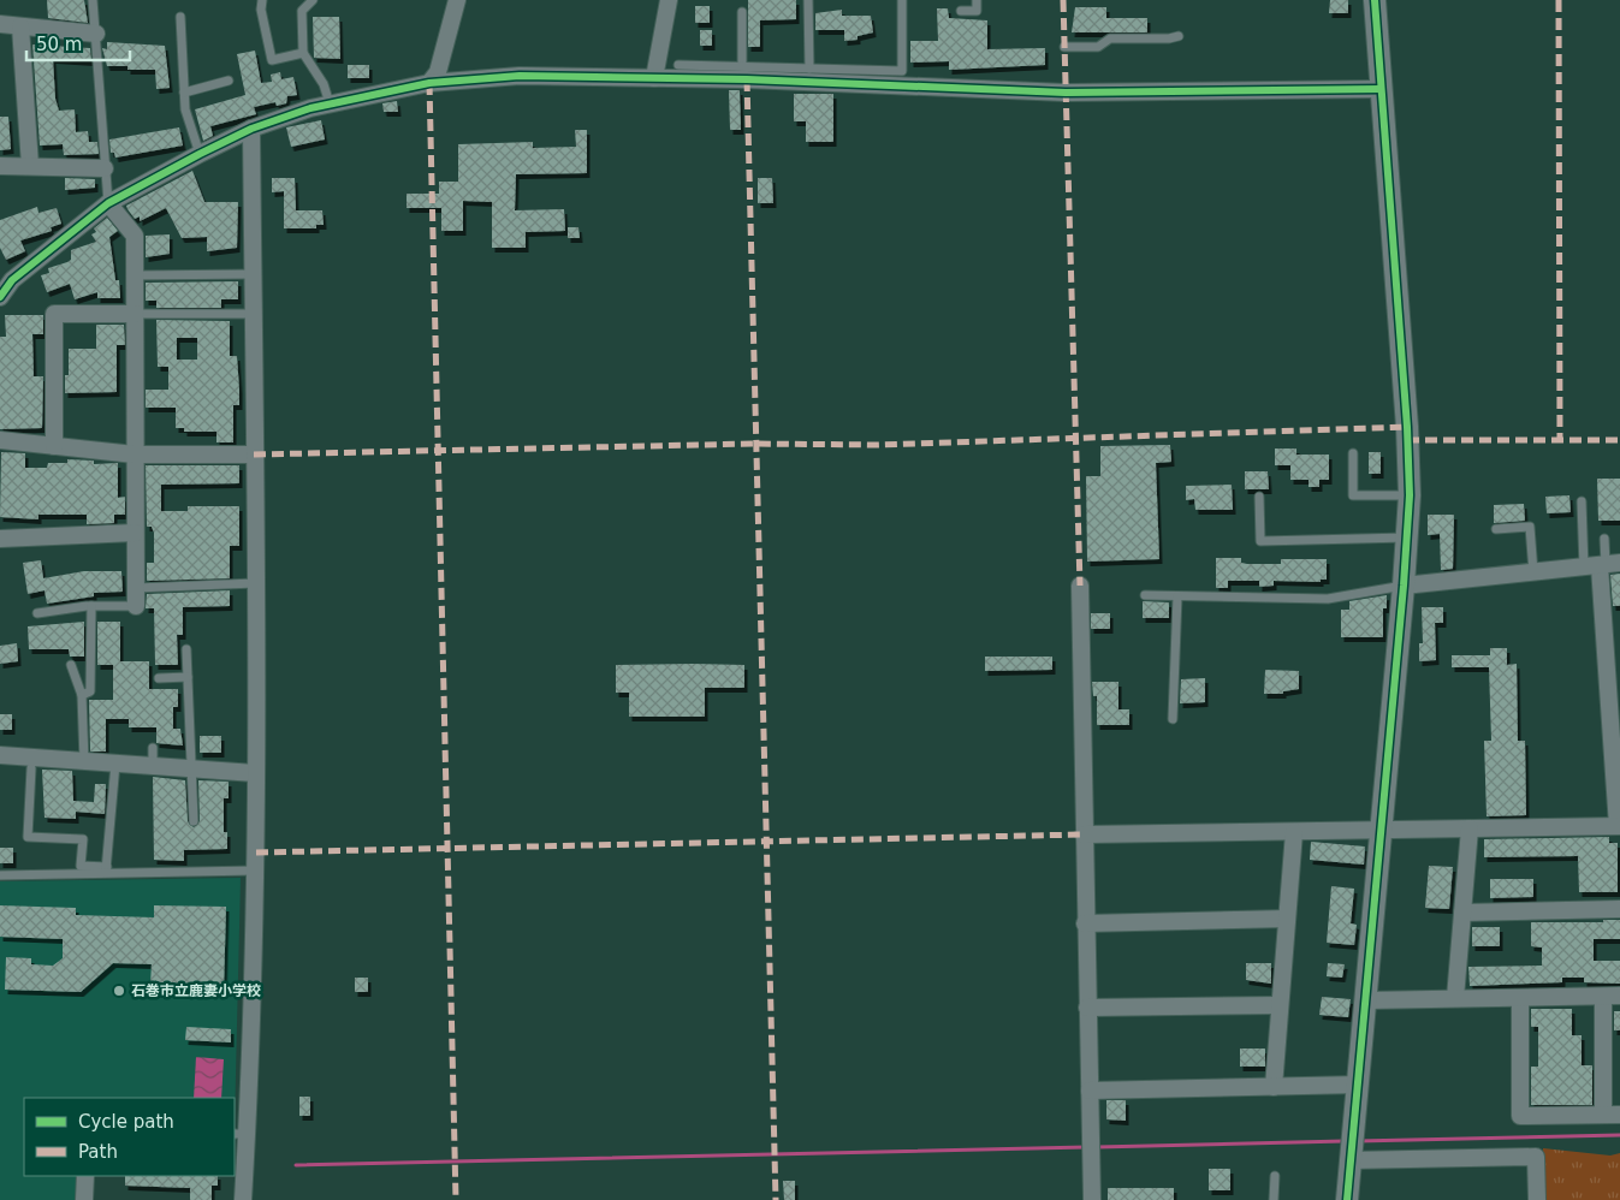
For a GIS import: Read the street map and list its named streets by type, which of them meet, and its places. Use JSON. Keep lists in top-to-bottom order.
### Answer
{
  "places": ["石巻市立鹿妻小学校"],
  "legend": ["Cycle path", "Path"],
  "scale_bar": "50 m"
}
